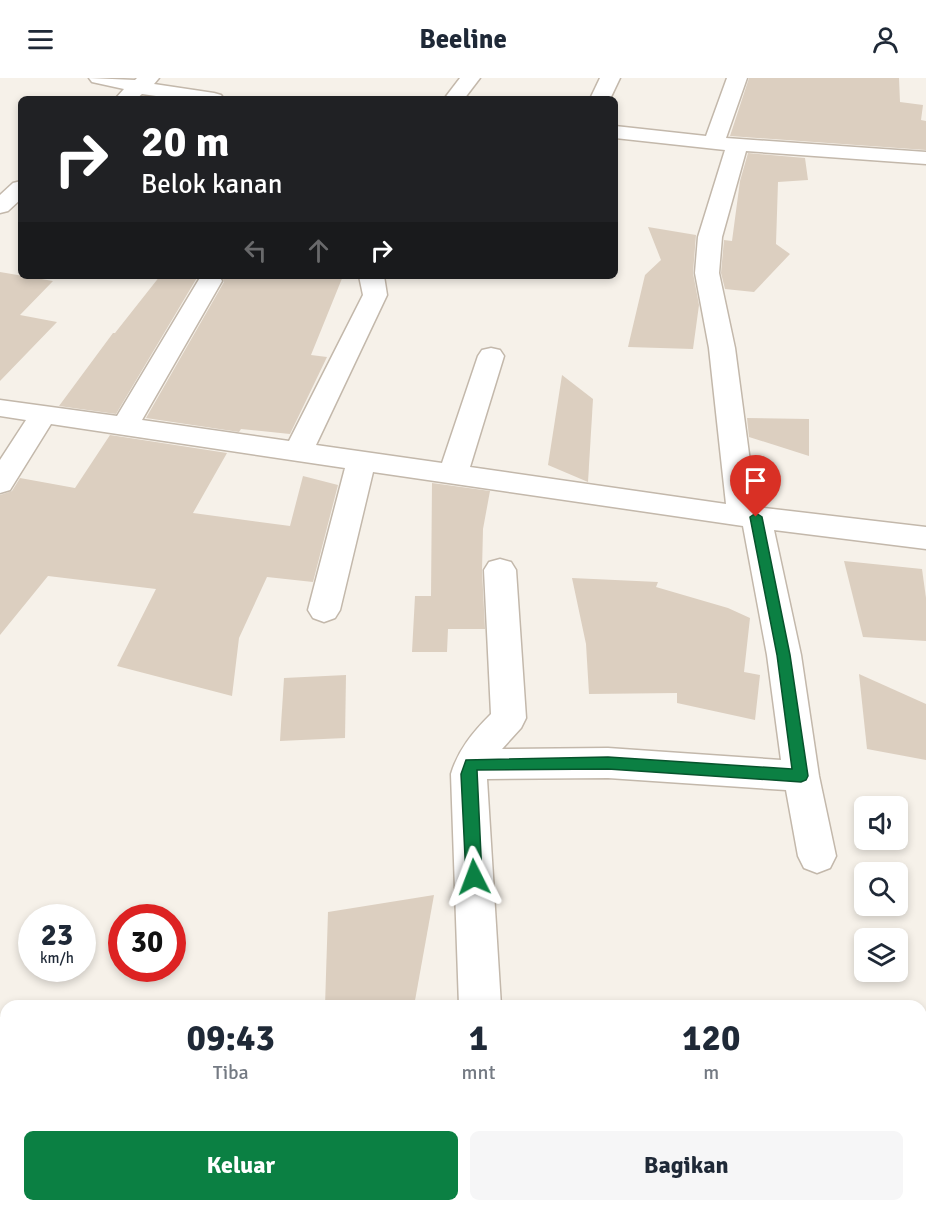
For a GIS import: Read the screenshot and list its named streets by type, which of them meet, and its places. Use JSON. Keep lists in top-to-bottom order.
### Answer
{
  "page": {
    "header": "Beeline",
    "turn": ["20 m", "Belok kanan"],
    "speed": "23 km/h",
    "limit": "30",
    "eta": [
      "09:43",
      "Tiba",
      "1",
      "mnt",
      "120",
      "m"
    ],
    "buttons": ["Keluar", "Bagikan"]
  }
}
